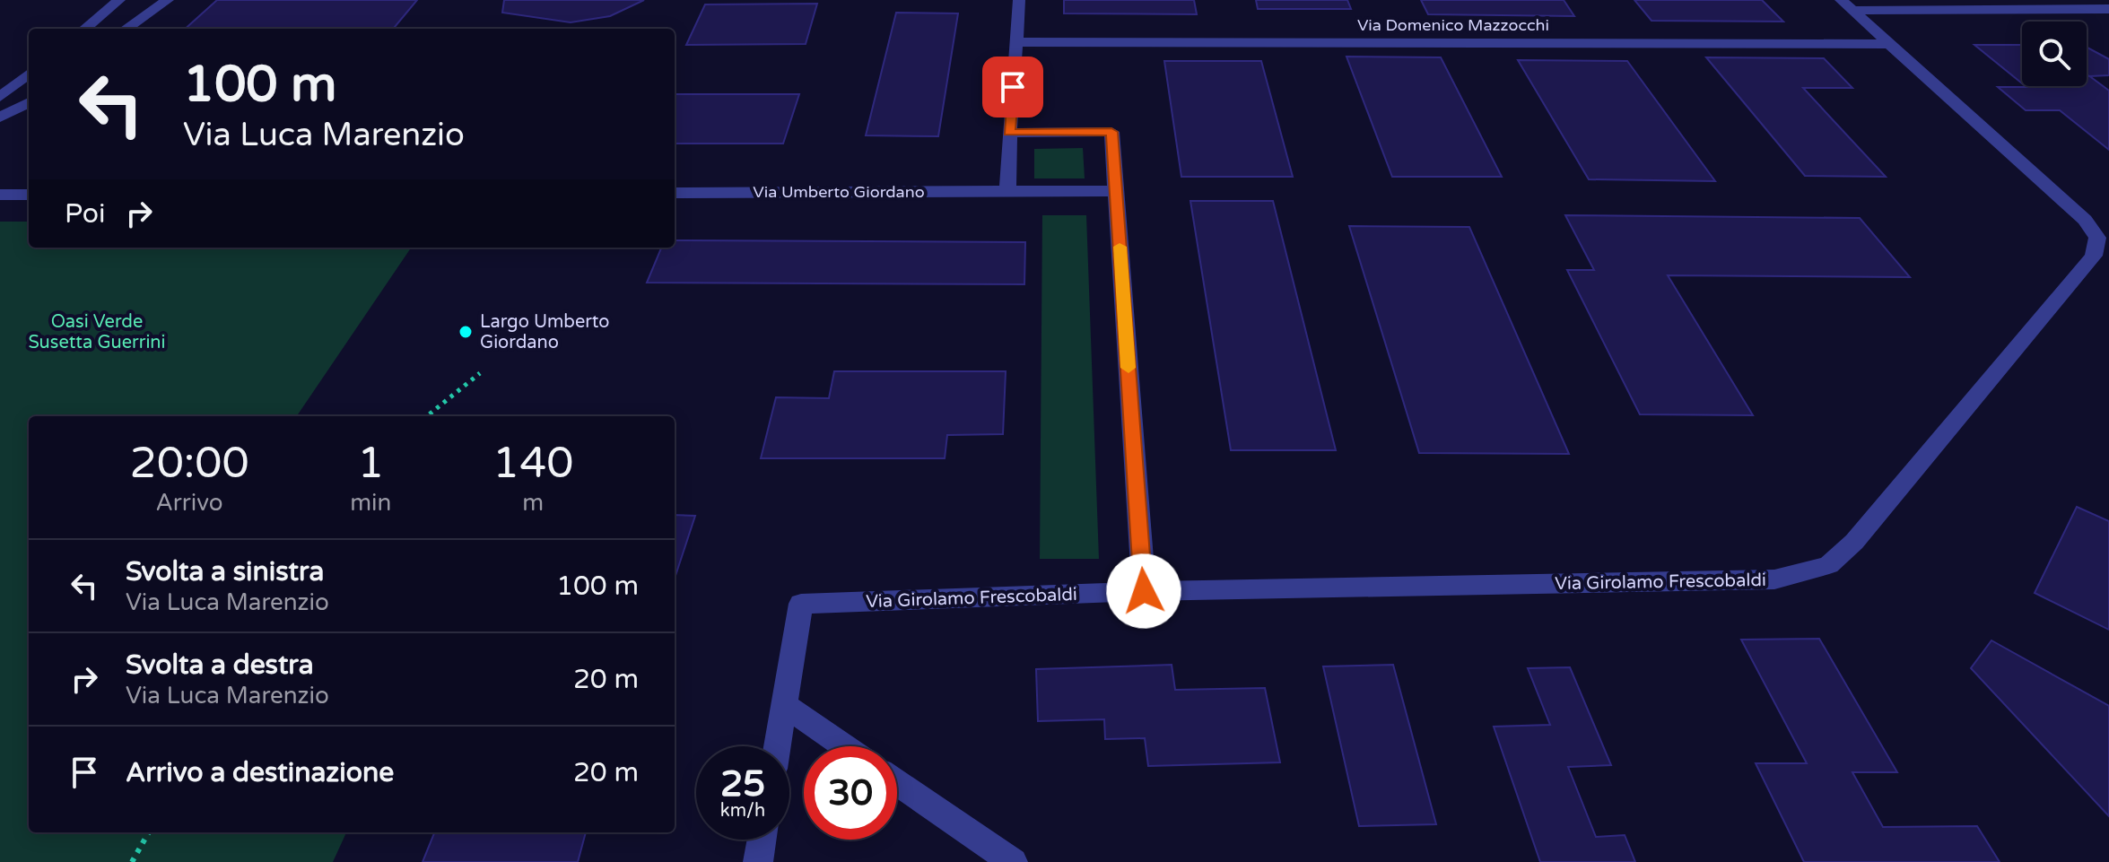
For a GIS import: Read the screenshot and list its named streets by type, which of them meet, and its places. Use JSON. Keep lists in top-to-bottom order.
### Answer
{
  "streets": {
    "street": ["Via Domenico Mazzocchi", "Via Umberto Giordano", "Via Girolamo Frescobaldi"]
  },
  "crossings": [
    ["Via Domenico Mazzocchi", "Via Girolamo Frescobaldi"]
  ],
  "parks": ["Oasi Verde Susetta Guerrini"],
  "places": ["Largo Umberto Giordano"],
  "page": {
    "turn": ["100 m", "Via Luca Marenzio"],
    "then": "Poi",
    "eta": [
      "20:00",
      "Arrivo",
      "1",
      "min",
      "140",
      "m"
    ],
    "list": [
      {
        "name": "Svolta a sinistra",
        "note": "Via Luca Marenzio",
        "value": "100 m"
      },
      {
        "name": "Svolta a destra",
        "note": "Via Luca Marenzio",
        "value": "20 m"
      },
      {
        "name": "Arrivo a destinazione",
        "value": "20 m"
      }
    ],
    "speed": "25 km/h",
    "limit": "30"
  }
}
